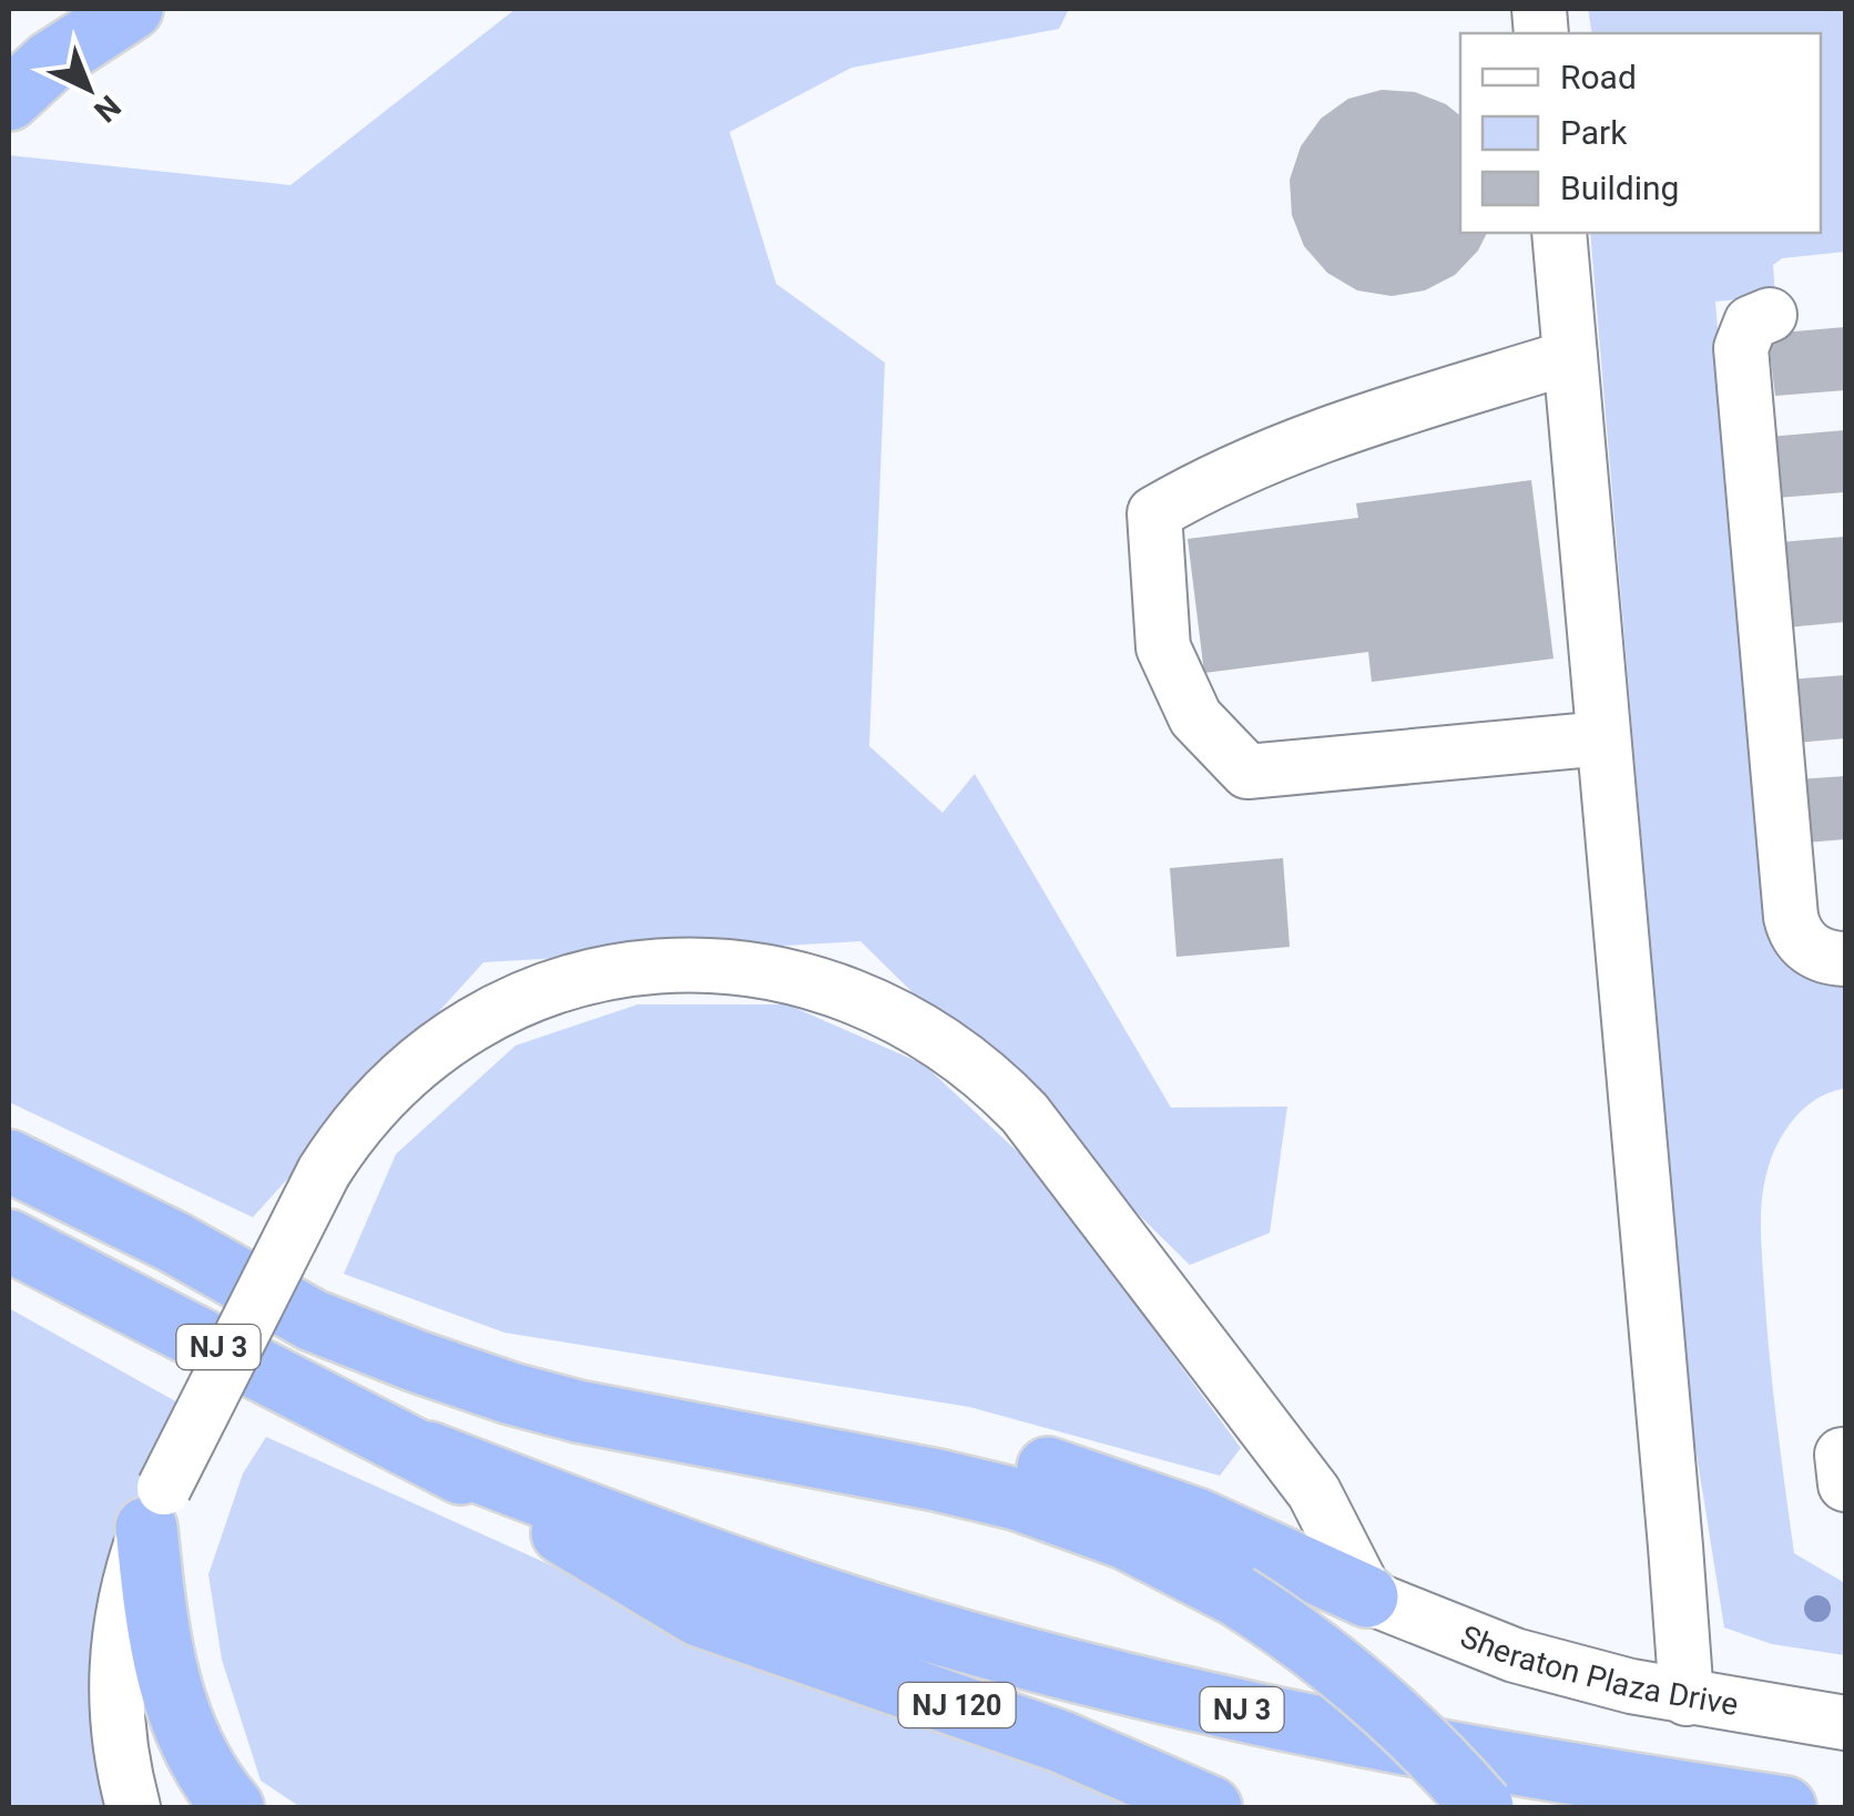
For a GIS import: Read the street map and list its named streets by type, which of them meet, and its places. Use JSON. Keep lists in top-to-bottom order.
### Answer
{
  "streets": {
    "highway": ["NJ 3", "NJ 120"],
    "street": ["Sheraton Plaza Drive"]
  },
  "crossings": [
    ["NJ 3", "NJ 120"]
  ],
  "legend": ["Road", "Park", "Building"],
  "north": "bottom right"
}
